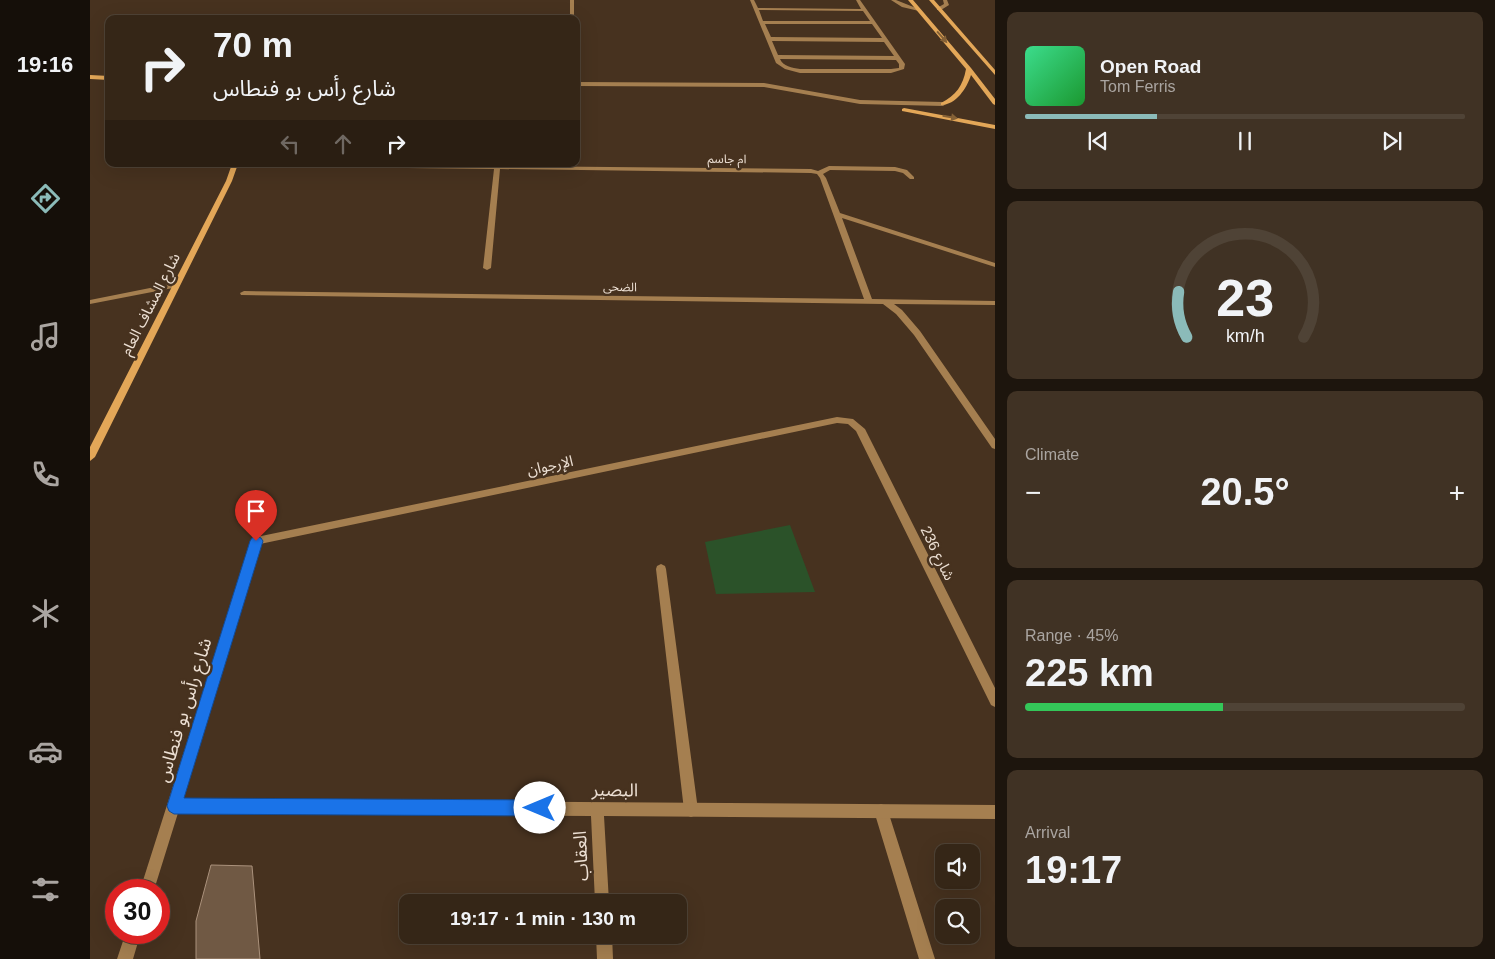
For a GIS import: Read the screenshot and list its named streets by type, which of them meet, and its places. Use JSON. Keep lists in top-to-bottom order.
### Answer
{
  "streets": {
    "street": [
      "ام جاسم",
      "الضحى",
      "شارع المشاف العام",
      "الإرجوان",
      "شارع 236",
      "شارع رأس بو فنطاس",
      "البصير",
      "العقاب"
    ]
  },
  "crossings": [
    ["الإرجوان", "شارع 236"],
    ["الإرجوان", "شارع رأس بو فنطاس"],
    ["شارع رأس بو فنطاس", "البصير"],
    ["البصير", "العقاب"]
  ],
  "page": {
    "tabs": "19:16",
    "turn": ["70 m", "شارع رأس بو فنطاس"],
    "song": ["Open Road", "Tom Ferris"],
    "tile": [
      "Climate",
      ["Range · 45%", "225 km"],
      ["Arrival", "19:17"]
    ],
    "heat": ["−", "20.5°", "+"],
    "limit": "30",
    "trip": "19:17 · 1 min · 130 m",
    "gauge": ["23", "km/h"]
  }
}
